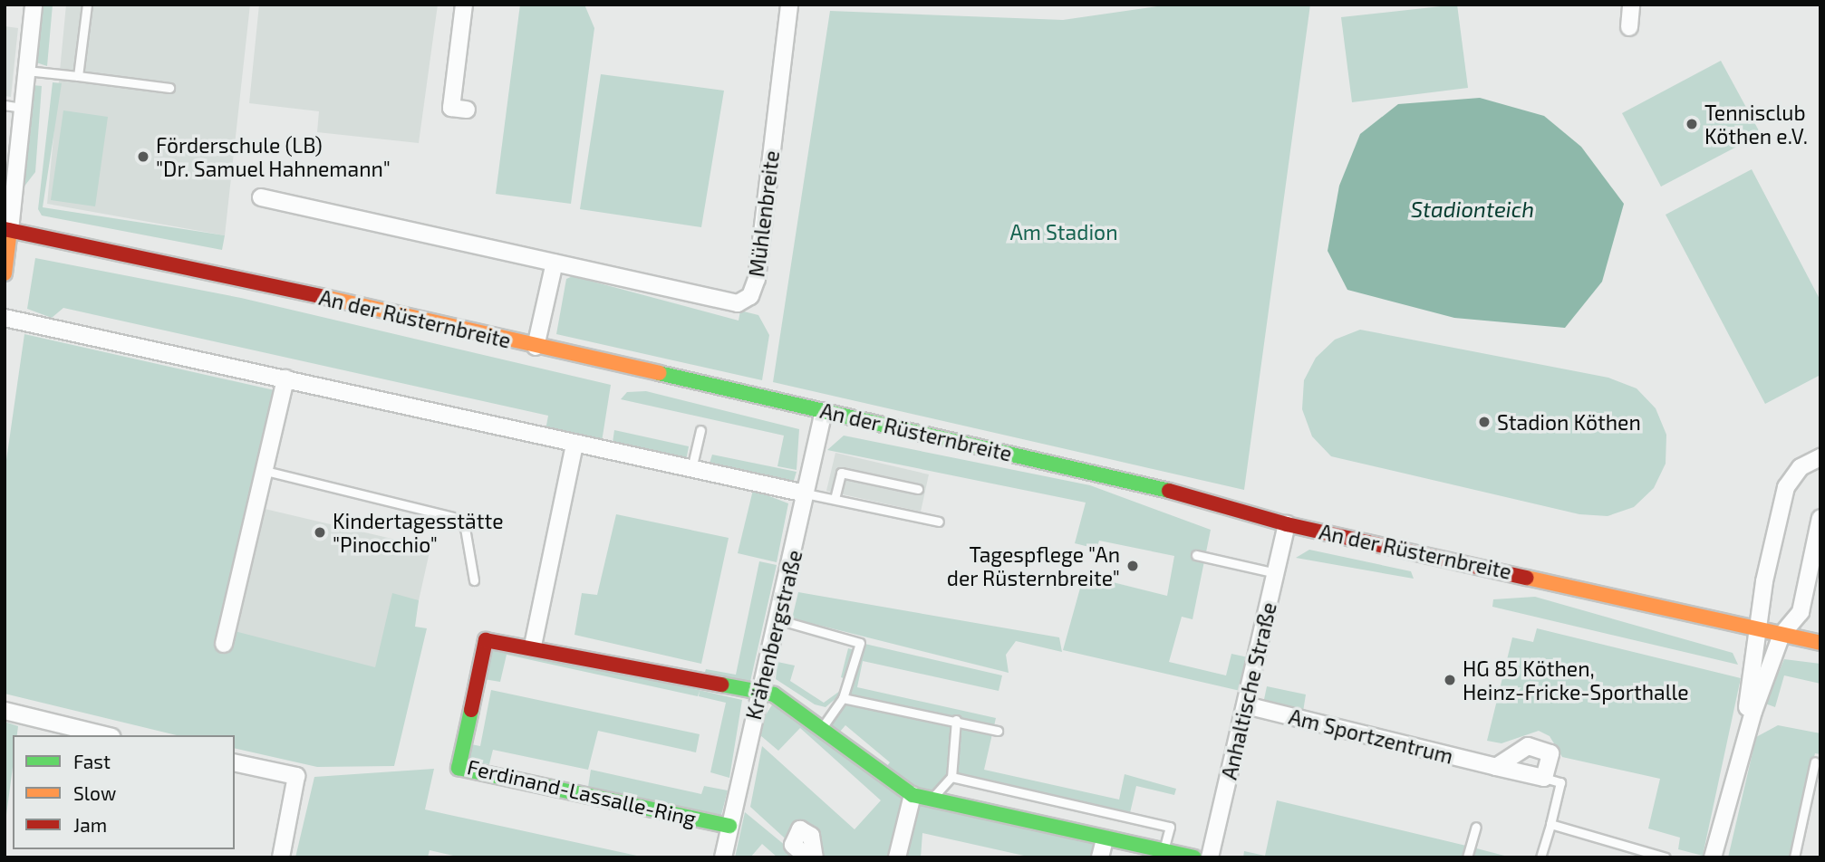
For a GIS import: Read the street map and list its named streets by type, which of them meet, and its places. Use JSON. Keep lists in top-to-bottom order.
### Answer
{
  "streets": {
    "main road": ["An der Rüsternbreite", "Ferdinand-Lassalle-Ring"],
    "street": [
      "Mühlenbreite",
      "Krähenbergstraße",
      "Anhaltische Straße",
      "Am Sportzentrum"
    ]
  },
  "crossings": [
    ["An der Rüsternbreite", "Krähenbergstraße"],
    ["An der Rüsternbreite", "Anhaltische Straße"],
    ["Krähenbergstraße", "Ferdinand-Lassalle-Ring"],
    ["Anhaltische Straße", "Am Sportzentrum"]
  ],
  "water": ["Stadionteich"],
  "parks": ["Am Stadion"],
  "places": [
    "Tennisclub Köthen e.V.",
    "Förderschule (LB) \"Dr. Samuel Hahnemann\"",
    "Stadion Köthen",
    "Kindertagesstätte \"Pinocchio\"",
    "Tagespflege \"An der Rüsternbreite\"",
    "HG 85 Köthen, Heinz-Fricke-Sporthalle"
  ],
  "legend": ["Fast", "Slow", "Jam"]
}
